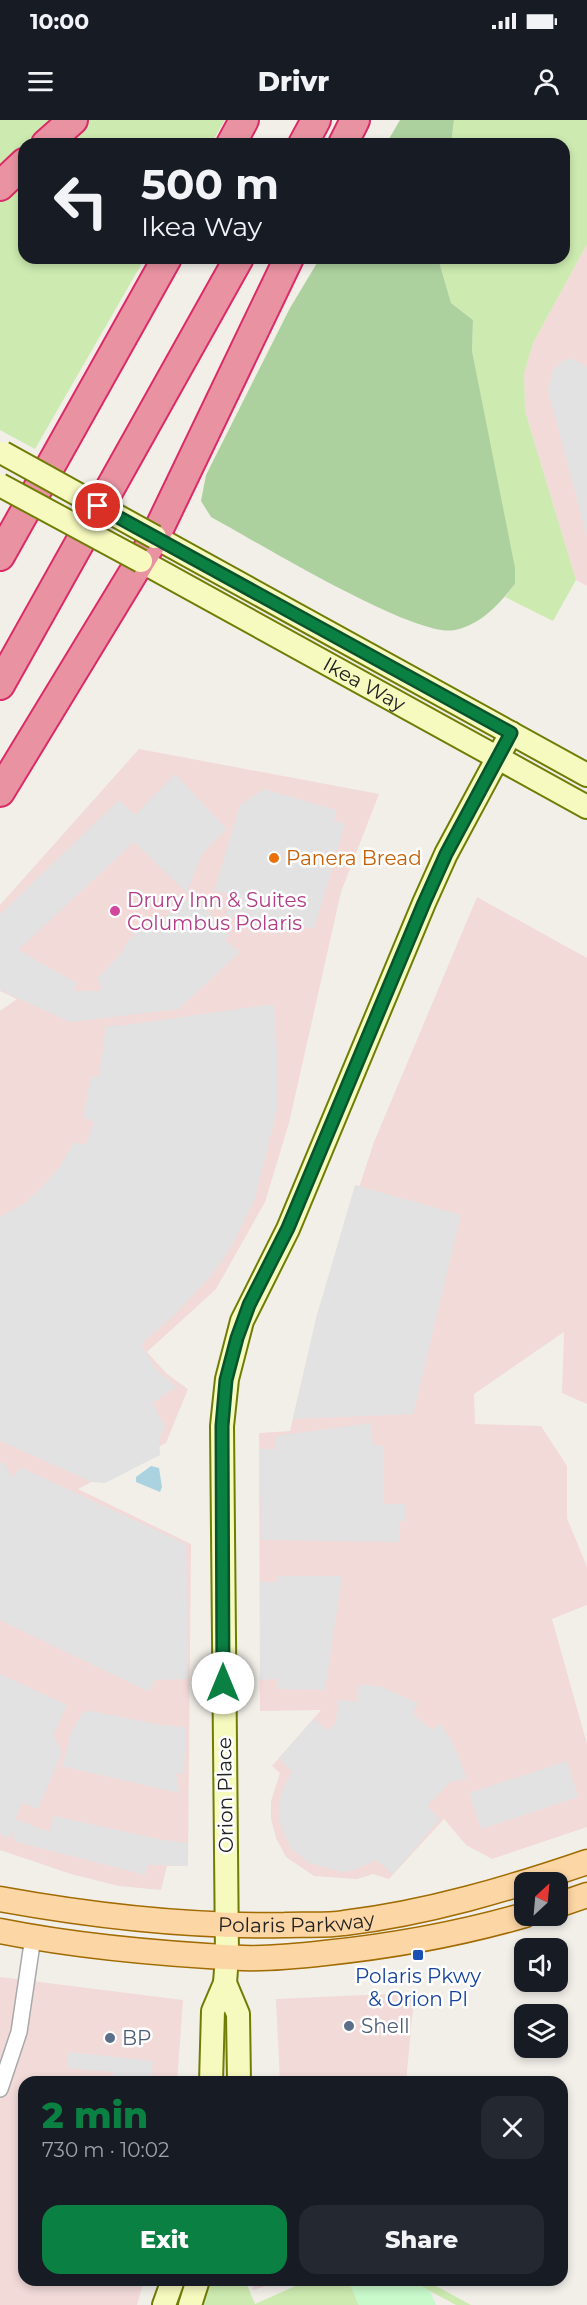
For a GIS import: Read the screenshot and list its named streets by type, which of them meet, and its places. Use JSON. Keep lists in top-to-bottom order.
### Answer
{
  "streets": {
    "main road": ["Ikea Way", "Orion Place", "Polaris Parkway"]
  },
  "crossings": [
    ["Ikea Way", "Orion Place"],
    ["Orion Place", "Polaris Parkway"]
  ],
  "places": {
    "other": [
      "Panera Bread",
      "Drury Inn & Suites Columbus Polaris",
      "Shell",
      "BP"
    ],
    "transit": ["Polaris Pkwy & Orion Pl"]
  },
  "north": "top right",
  "page": {
    "status": "10:00",
    "header": "Drivr",
    "turn": ["500 m", "Ikea Way"],
    "heading": ["2 min", "730 m · 10:02"],
    "buttons": ["Exit", "Share"]
  }
}
